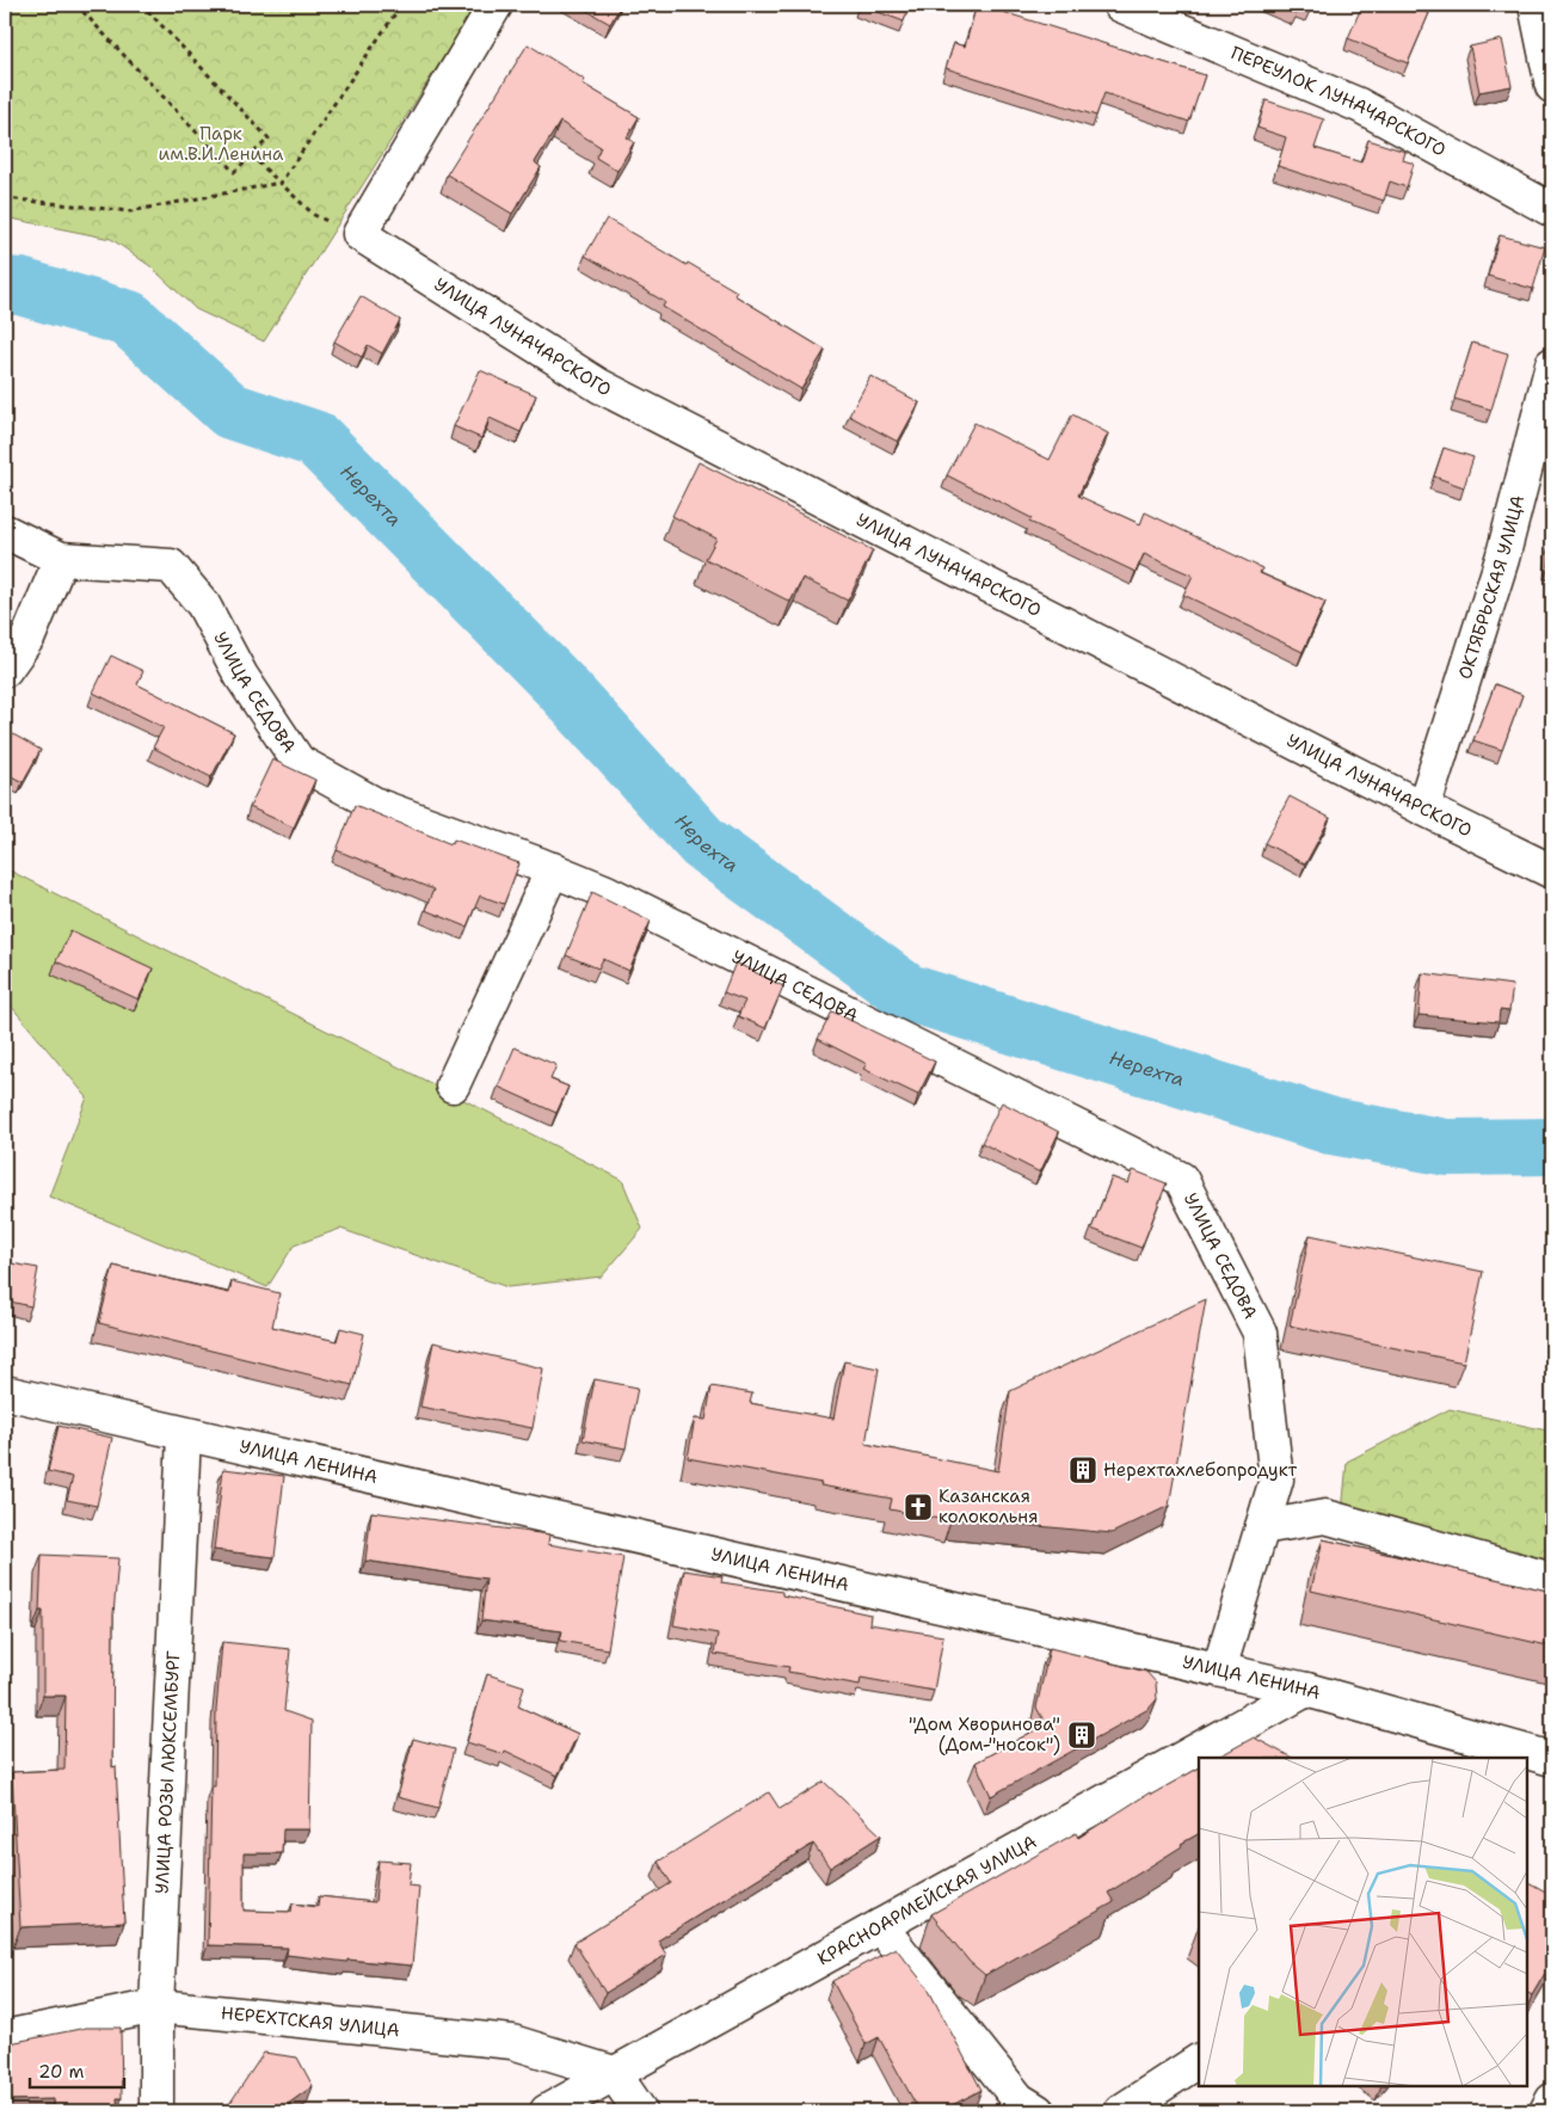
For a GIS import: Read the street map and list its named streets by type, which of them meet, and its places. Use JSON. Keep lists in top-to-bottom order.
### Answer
{
  "streets": {
    "street": [
      "ПЕРЕУЛОК ЛУНАЧАРСКОГО",
      "УЛИЦА ЛУНАЧАРСКОГО",
      "ОКТЯБРЬСКАЯ УЛИЦА",
      "УЛИЦА СЕДОВА",
      "УЛИЦА ЛЕНИНА",
      "УЛИЦА РОЗЫ ЛЮКСЕМБУРГ",
      "КРАСНОАРМЕЙСКАЯ УЛИЦА",
      "НЕРЕХТСКАЯ УЛИЦА"
    ]
  },
  "crossings": [
    ["УЛИЦА ЛУНАЧАРСКОГО", "ОКТЯБРЬСКАЯ УЛИЦА"],
    ["УЛИЦА СЕДОВА", "УЛИЦА ЛЕНИНА"],
    ["УЛИЦА ЛЕНИНА", "УЛИЦА РОЗЫ ЛЮКСЕМБУРГ"],
    ["УЛИЦА ЛЕНИНА", "КРАСНОАРМЕЙСКАЯ УЛИЦА"],
    ["УЛИЦА РОЗЫ ЛЮКСЕМБУРГ", "НЕРЕХТСКАЯ УЛИЦА"],
    ["КРАСНОАРМЕЙСКАЯ УЛИЦА", "НЕРЕХТСКАЯ УЛИЦА"]
  ],
  "water": ["Нерехта"],
  "parks": ["Парк им.В.И.Ленина"],
  "places": {
    "building": ["Нерехтахлебопродукт", "\"Дом Хворинова\" (Дом-\"носок\")"],
    "church": ["Казанская колокольня"]
  },
  "scale_bar": "20 m"
}
